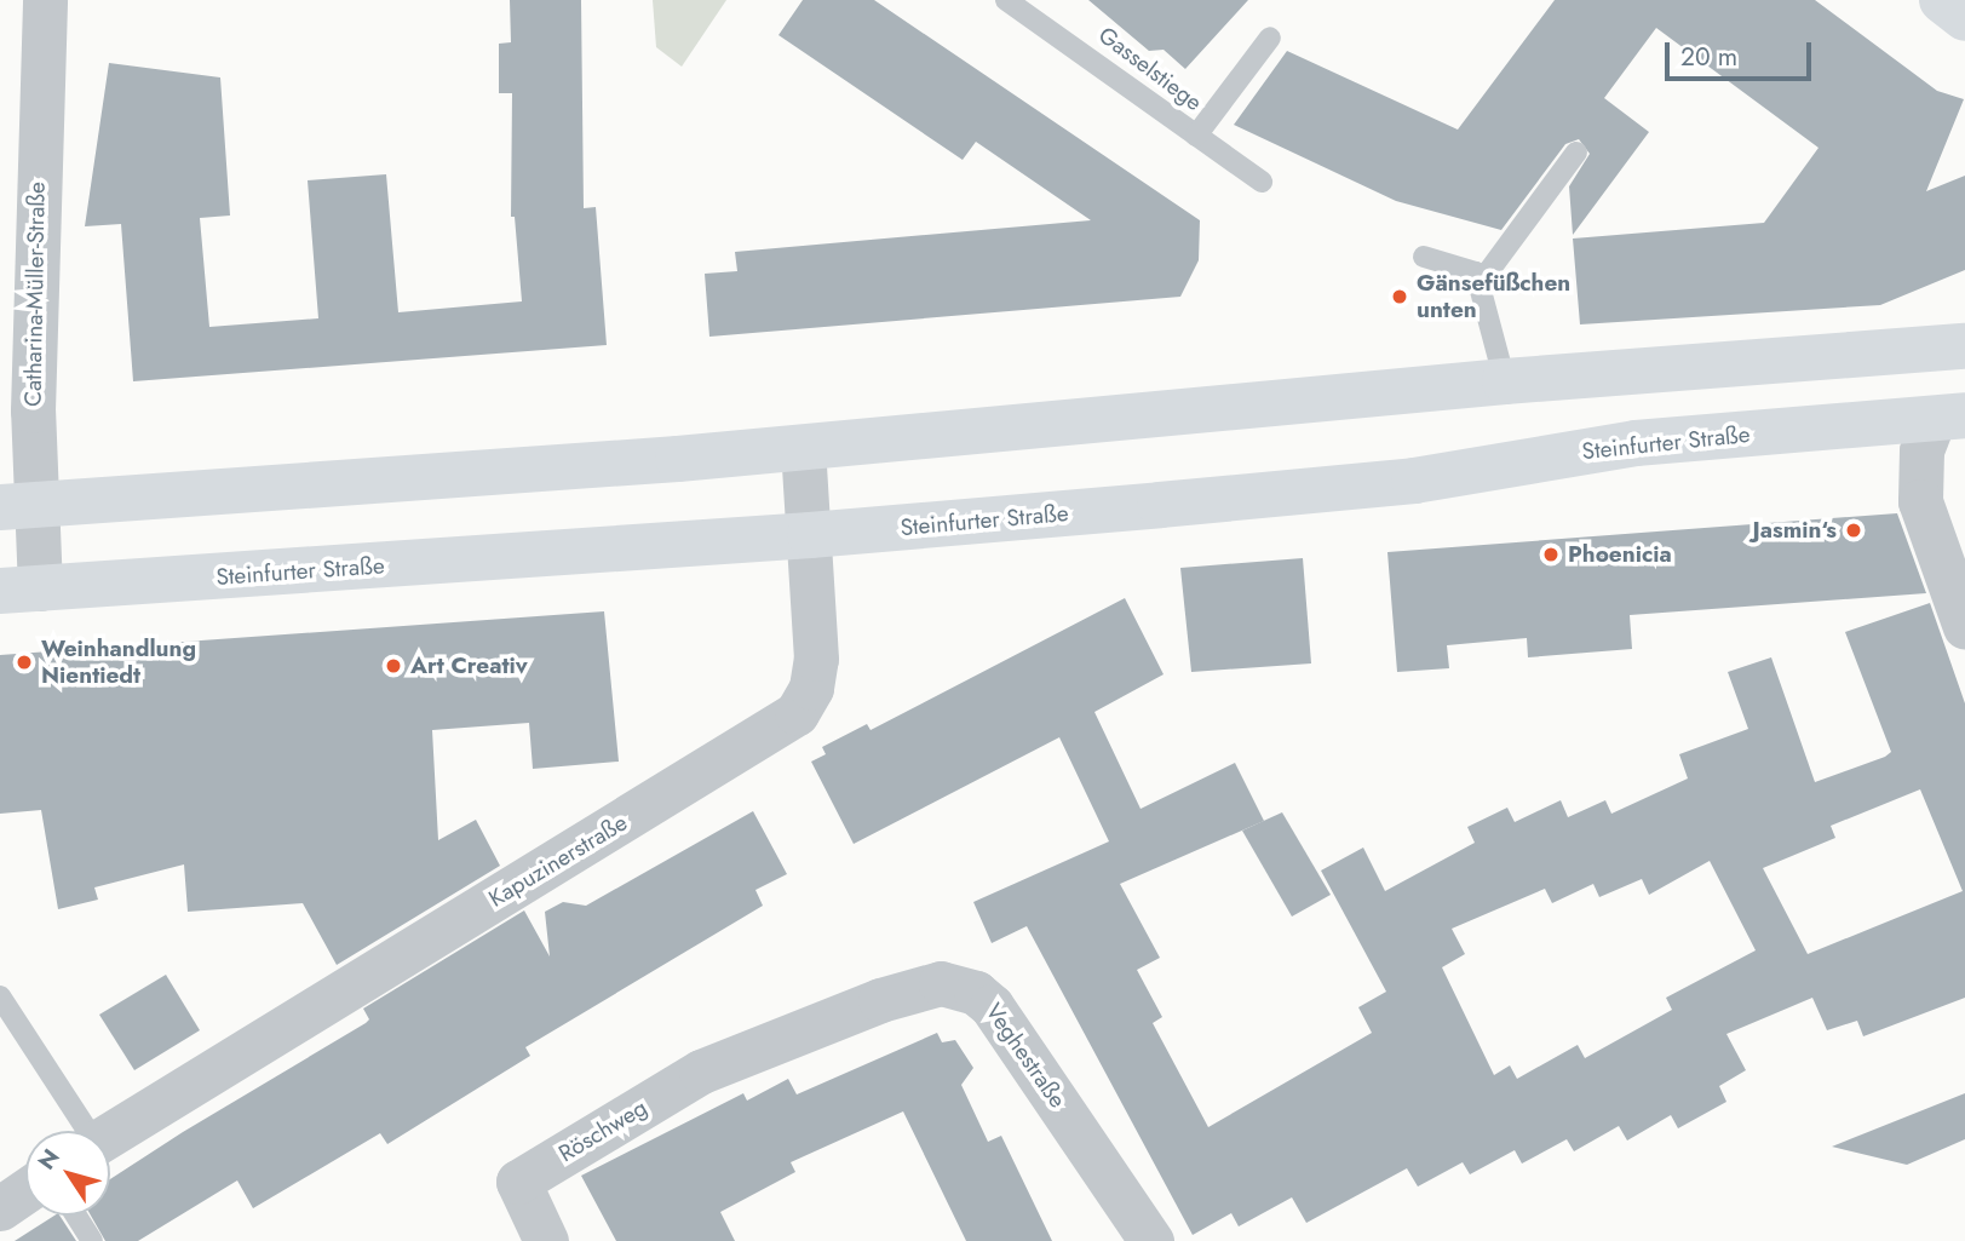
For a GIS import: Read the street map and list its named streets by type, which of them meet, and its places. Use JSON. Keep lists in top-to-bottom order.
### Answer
{
  "streets": {
    "main road": ["Steinfurter Straße"],
    "street": [
      "Catharina-Müller-Straße",
      "Kapuzinerstraße",
      "Veghestraße",
      "Röschweg"
    ],
    "lane": ["Gasselstiege"]
  },
  "crossings": [
    ["Catharina-Müller-Straße", "Steinfurter Straße"],
    ["Steinfurter Straße", "Kapuzinerstraße"],
    ["Veghestraße", "Röschweg"]
  ],
  "places": [
    "Gänsefüßchen unten",
    "Jasmin‘s",
    "Phoenicia",
    "Weinhandlung Nientiedt",
    "Art Creativ"
  ],
  "scale_bar": "20 m",
  "north": "top left"
}
